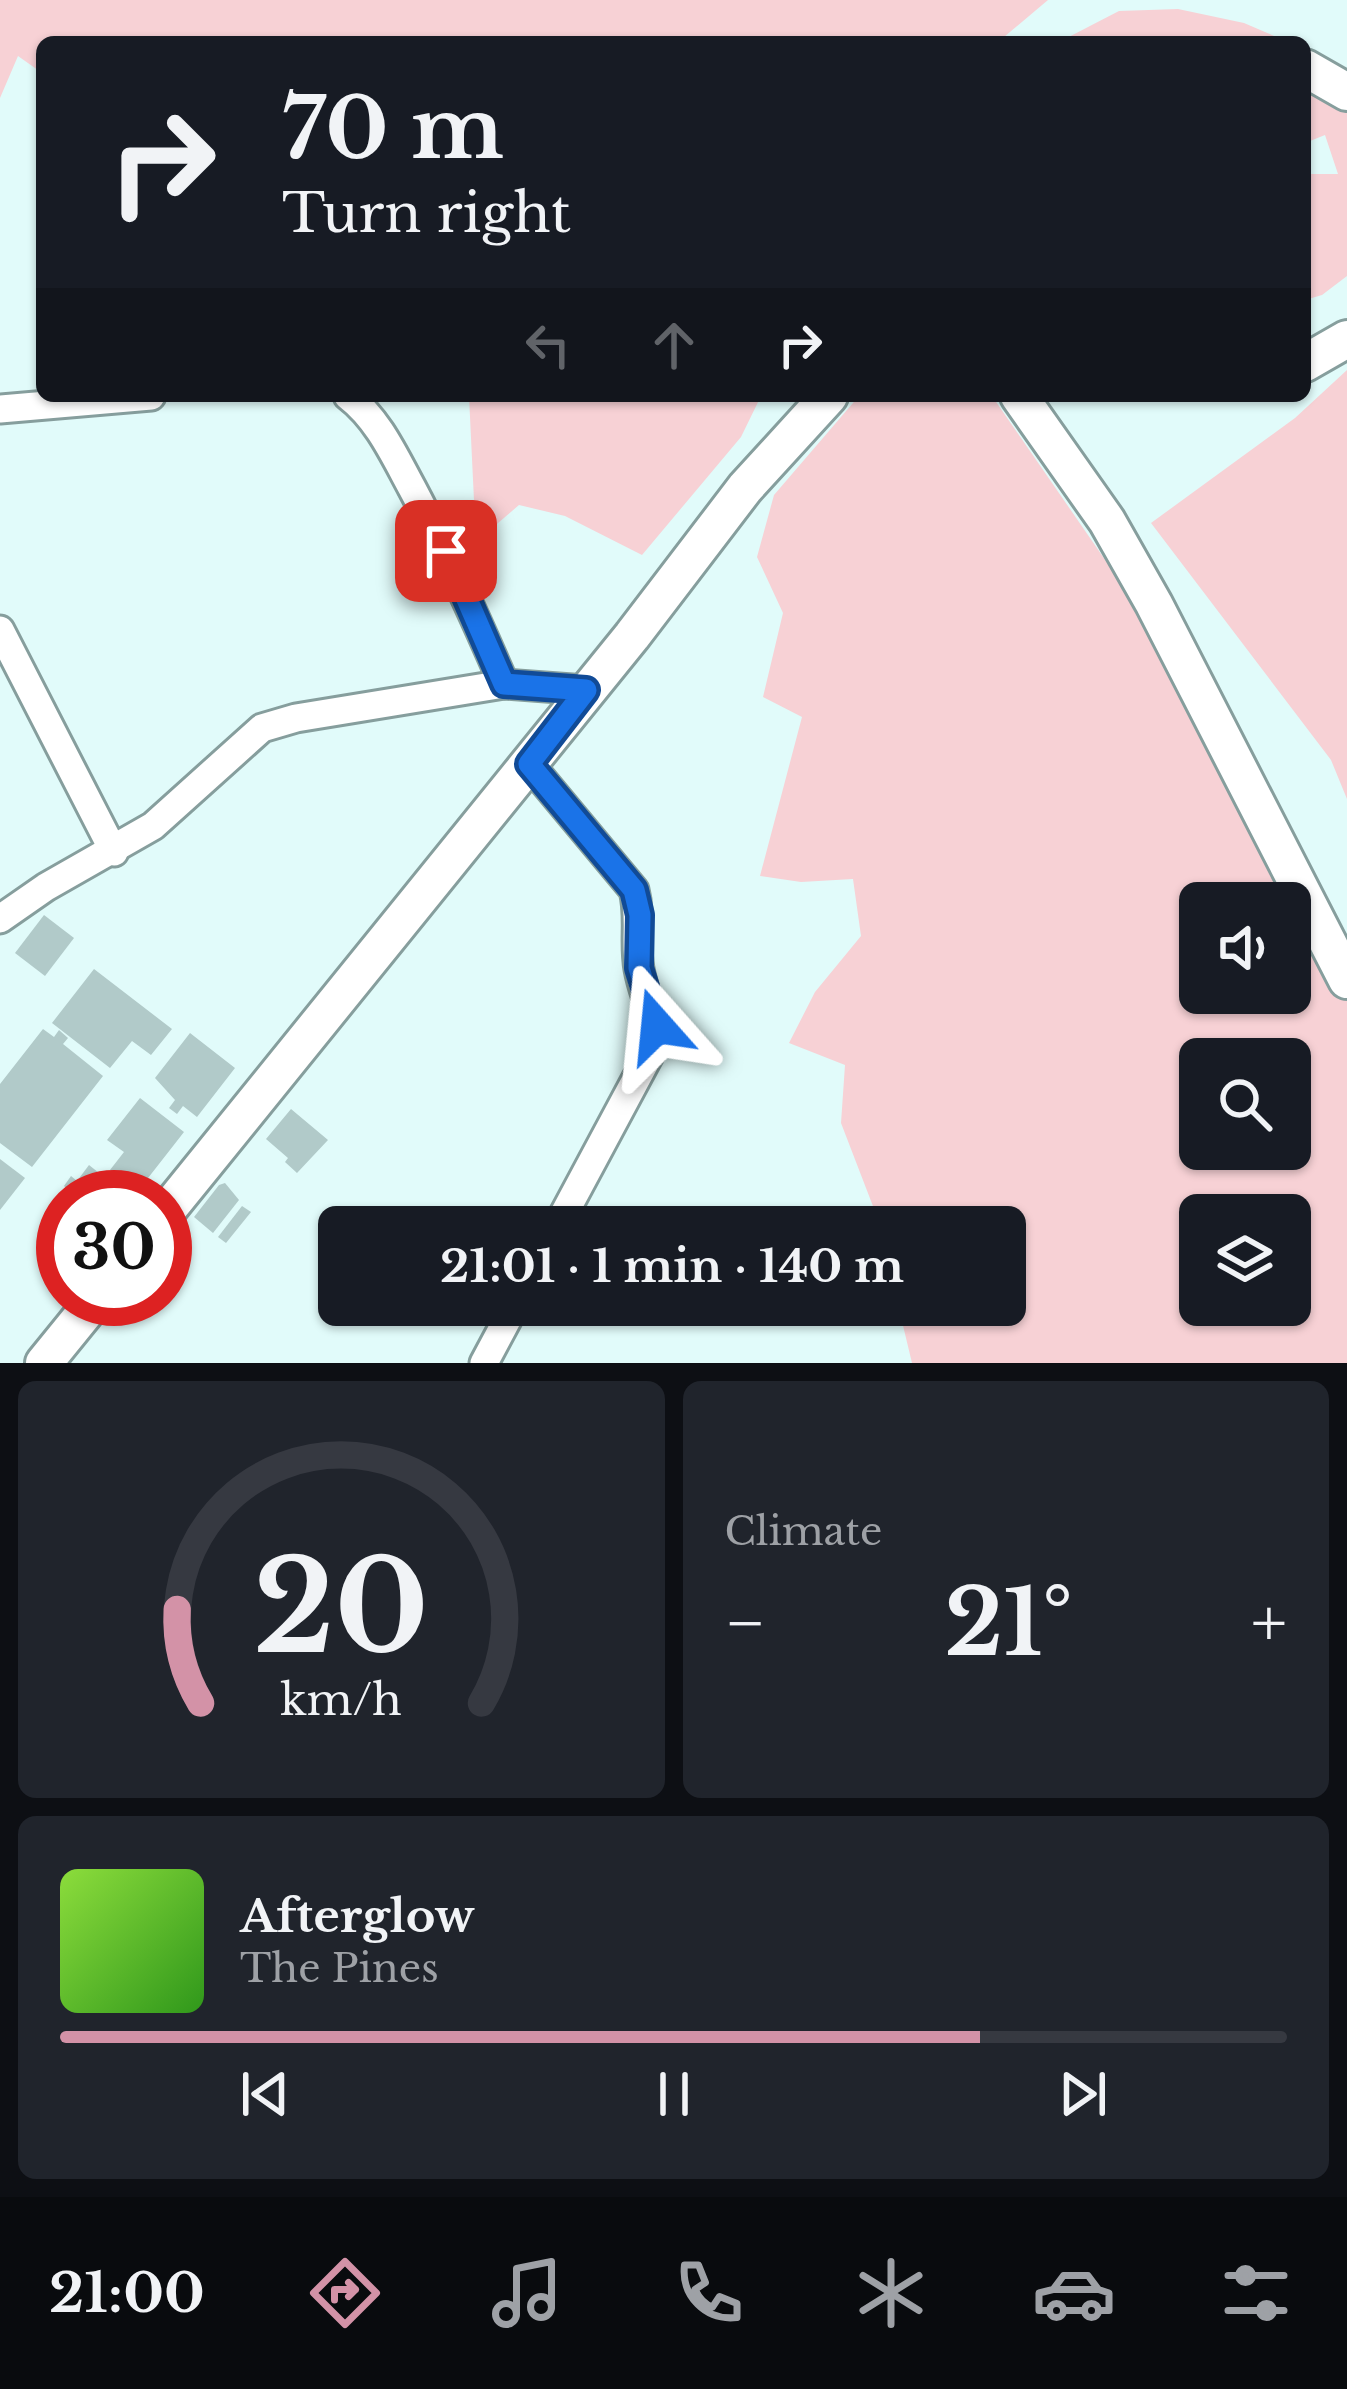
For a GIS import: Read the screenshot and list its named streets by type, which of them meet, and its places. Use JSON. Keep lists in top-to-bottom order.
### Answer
{
  "page": {
    "turn": ["70 m", "Turn right"],
    "limit": "30",
    "trip": "21:01 · 1 min · 140 m",
    "tile": "Climate",
    "heat": ["−", "21°", "+"],
    "song": ["Afterglow", "The Pines"],
    "tabs": "21:00",
    "gauge": ["20", "km/h"]
  }
}
